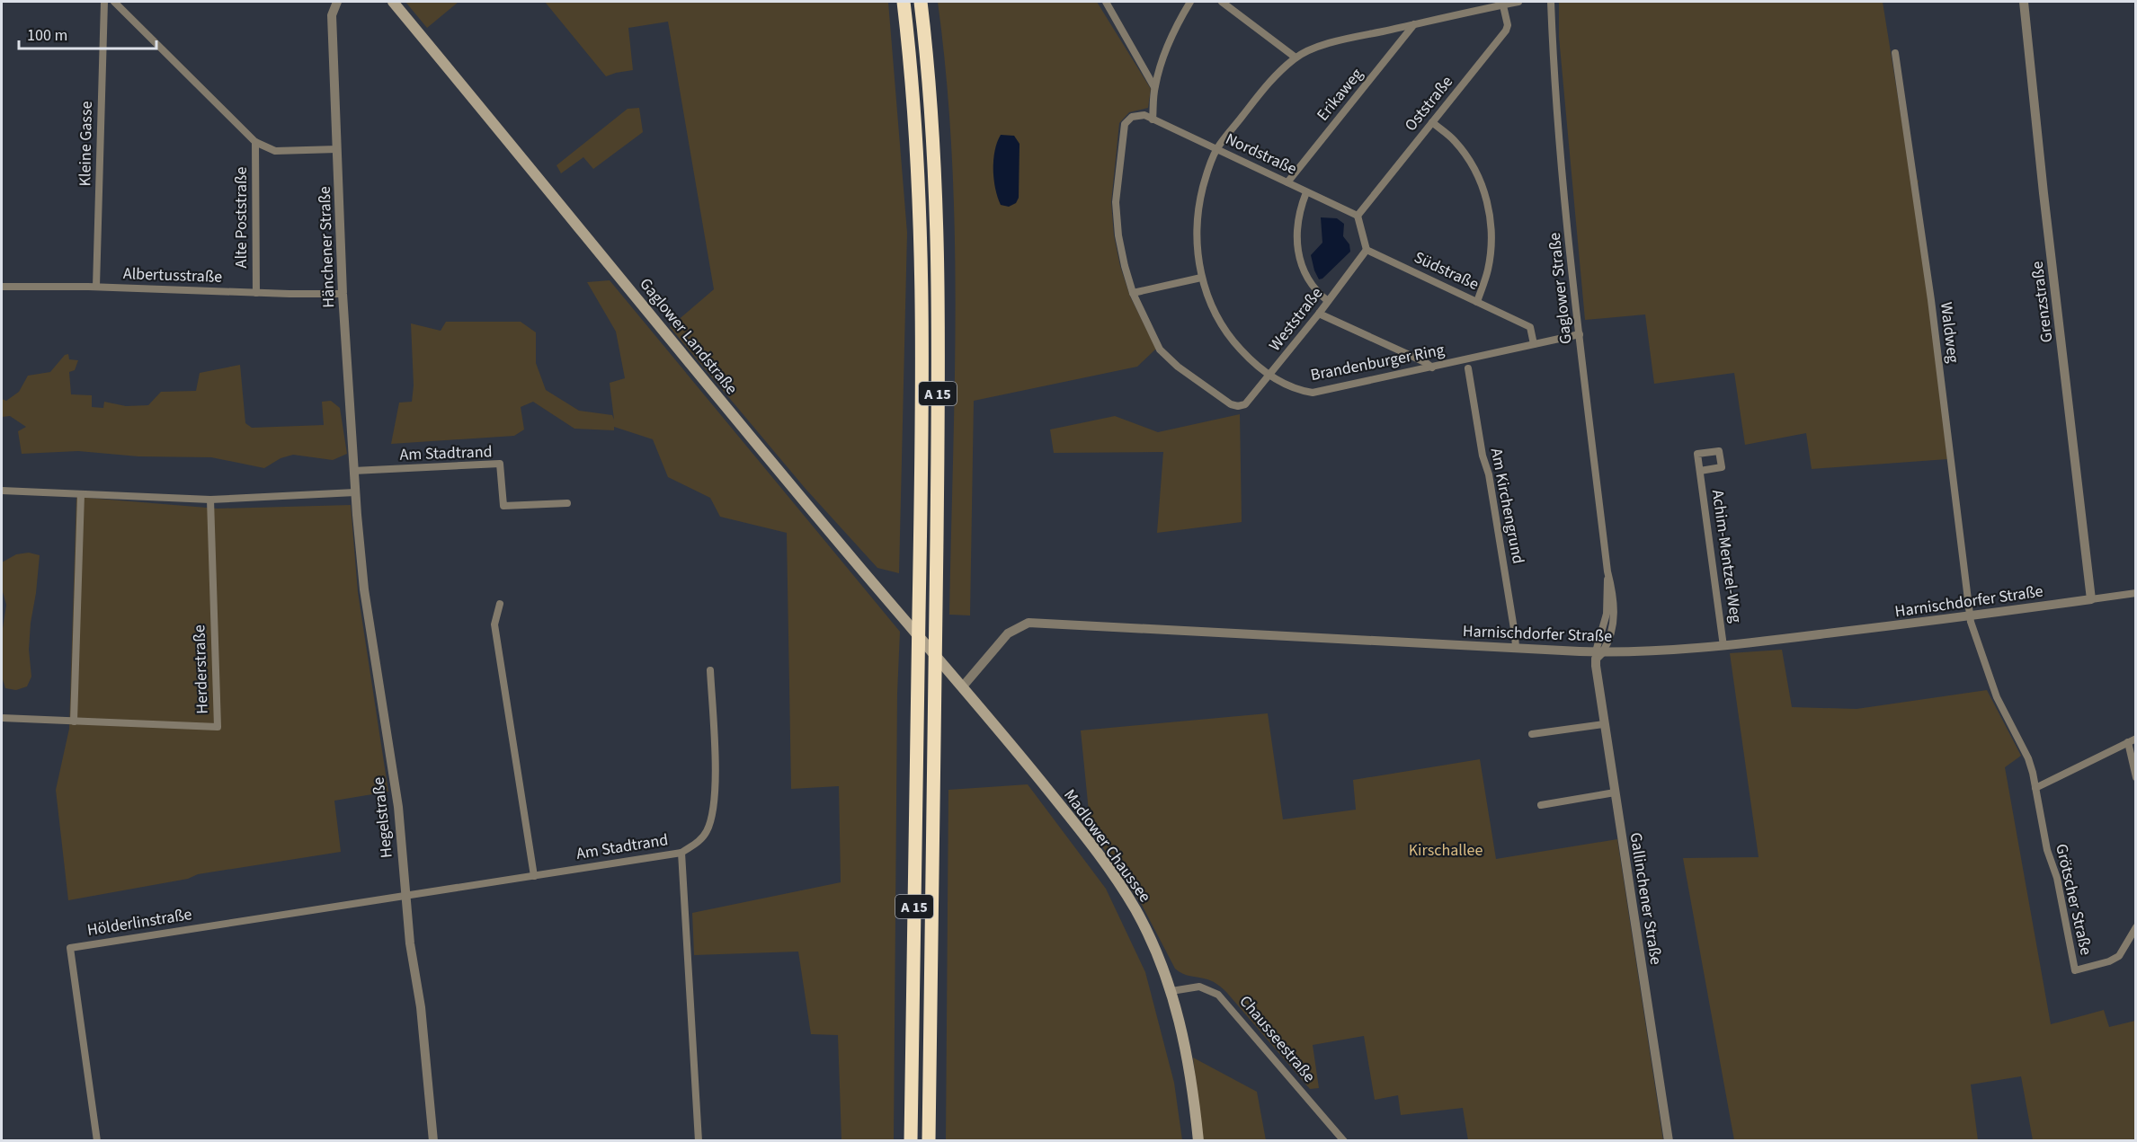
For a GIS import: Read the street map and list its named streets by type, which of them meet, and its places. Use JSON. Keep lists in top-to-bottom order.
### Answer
{
  "streets": {
    "highway": ["A 15"],
    "main road": ["Gaglower Landstraße", "Madlower Chaussee"],
    "street": [
      "Erikaweg",
      "Oststraße",
      "Kleine Gasse",
      "Nordstraße",
      "Alte Poststraße",
      "Hänchener Straße",
      "Südstraße",
      "Albertusstraße",
      "Gaglower Straße",
      "Grenzstraße",
      "Weststraße",
      "Waldweg",
      "Brandenburger Ring",
      "Am Stadtrand",
      "Am Kirchengrund",
      "Achim-Mentzel-Weg",
      "Harnischdorfer Straße",
      "Herderstraße",
      "Hegelstraße",
      "Gallinchener Straße",
      "Grötscher Straße",
      "Hölderlinstraße",
      "Chausseestraße"
    ]
  },
  "crossings": [
    ["Erikaweg", "Nordstraße"],
    ["Erikaweg", "Brandenburger Ring"],
    ["Oststraße", "Nordstraße"],
    ["Oststraße", "Brandenburger Ring"],
    ["Kleine Gasse", "Albertusstraße"],
    ["Nordstraße", "Brandenburger Ring"],
    ["Alte Poststraße", "Albertusstraße"],
    ["Hänchener Straße", "Albertusstraße"],
    ["Hänchener Straße", "Am Stadtrand"],
    ["Hänchener Straße", "Hegelstraße"],
    ["Südstraße", "Weststraße"],
    ["Südstraße", "Brandenburger Ring"],
    ["Gaglower Straße", "Brandenburger Ring"],
    ["Gaglower Straße", "Harnischdorfer Straße"],
    ["Gaglower Straße", "Gallinchener Straße"],
    ["Grenzstraße", "Harnischdorfer Straße"],
    ["Weststraße", "Brandenburger Ring"],
    ["Waldweg", "Harnischdorfer Straße"],
    ["Waldweg", "Grötscher Straße"],
    ["Gaglower Landstraße", "Harnischdorfer Straße"],
    ["Gaglower Landstraße", "Madlower Chaussee"],
    ["Am Stadtrand", "Hegelstraße"],
    ["Am Stadtrand", "Hölderlinstraße"],
    ["Am Kirchengrund", "Harnischdorfer Straße"],
    ["Achim-Mentzel-Weg", "Harnischdorfer Straße"],
    ["Harnischdorfer Straße", "Madlower Chaussee"],
    ["Harnischdorfer Straße", "Gallinchener Straße"],
    ["Harnischdorfer Straße", "Grötscher Straße"],
    ["Hegelstraße", "Hölderlinstraße"],
    ["Madlower Chaussee", "Chausseestraße"]
  ],
  "parks": ["Kirschallee"],
  "scale_bar": "100 m"
}
